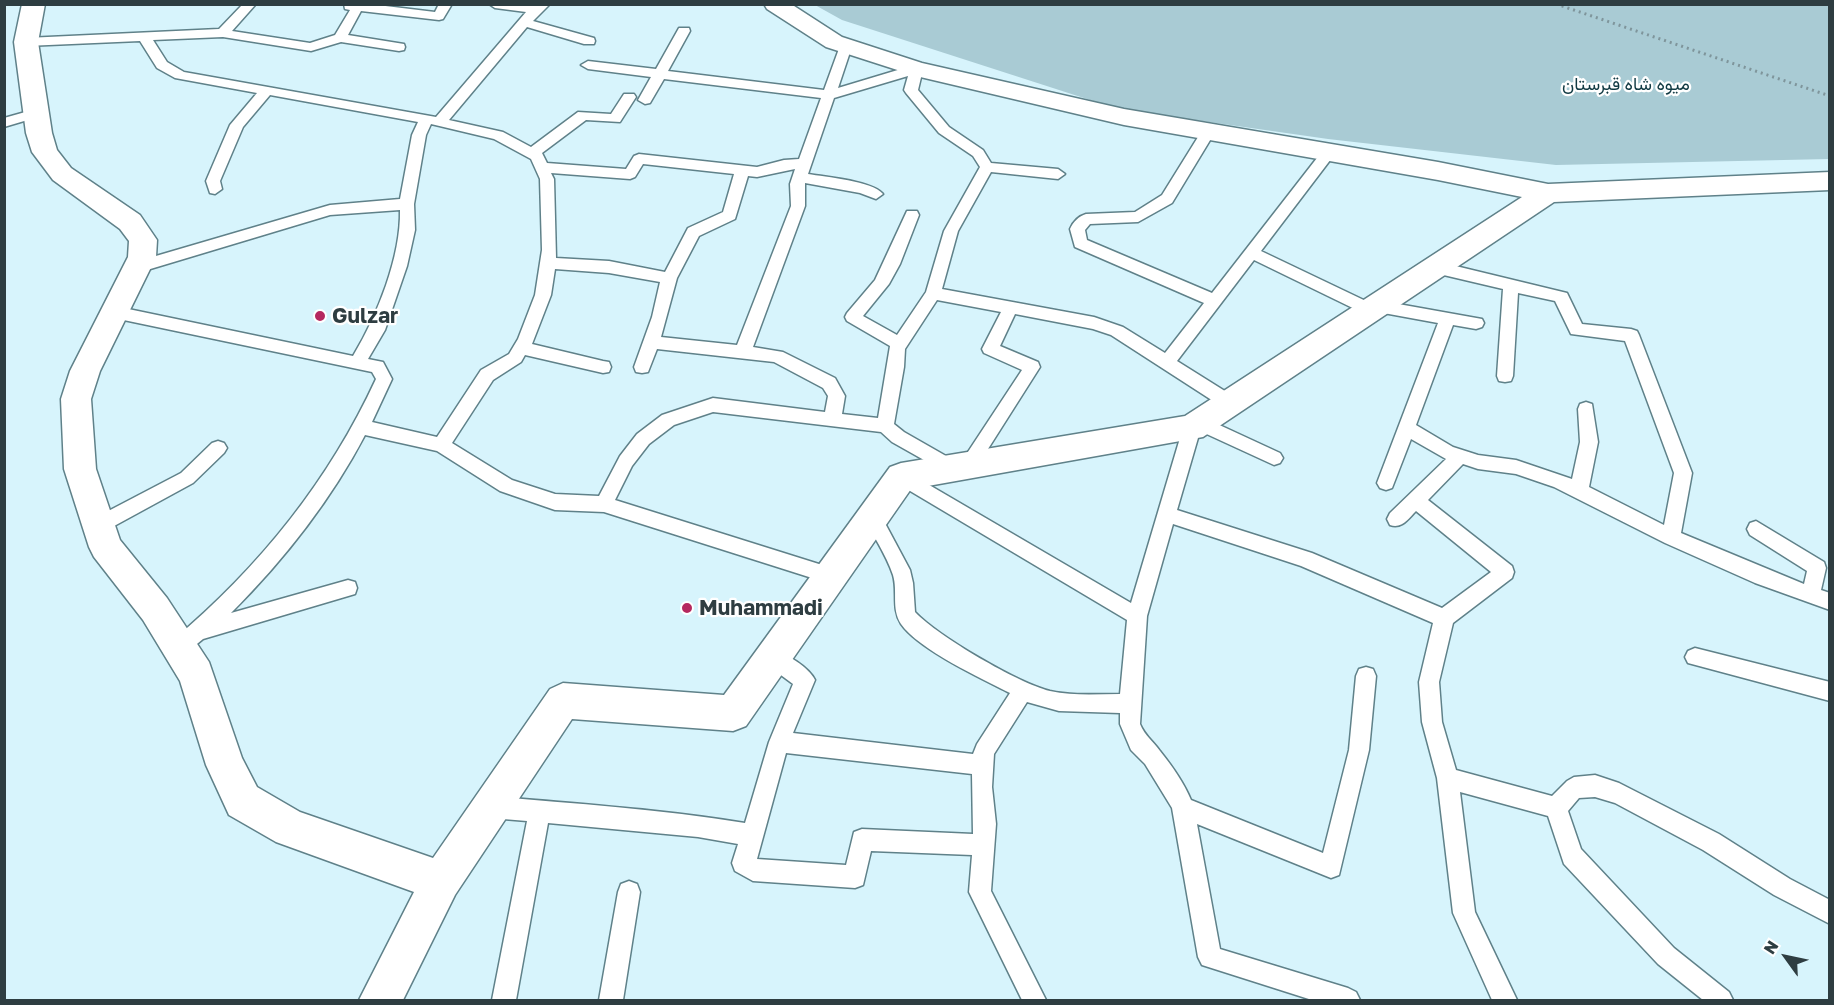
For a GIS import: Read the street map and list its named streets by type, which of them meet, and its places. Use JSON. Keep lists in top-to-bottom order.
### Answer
{
  "parks": ["میوہ شاہ قبرستان"],
  "places": ["Gulzar", "Muhammadi"],
  "north": "top left"
}
